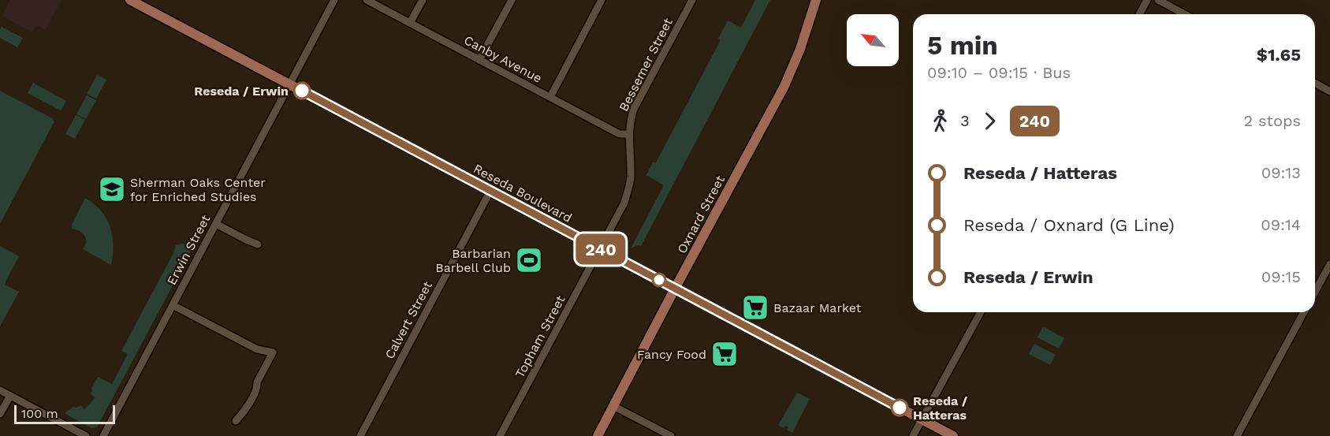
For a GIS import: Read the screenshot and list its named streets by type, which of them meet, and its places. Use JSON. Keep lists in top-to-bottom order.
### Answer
{
  "streets": {
    "main road": ["Reseda Boulevard", "Oxnard Street"],
    "street": [
      "Canby Avenue",
      "Bessemer Street",
      "Erwin Street",
      "Calvert Street",
      "Topham Street"
    ]
  },
  "crossings": [
    ["Canby Avenue", "Bessemer Street"],
    ["Bessemer Street", "Reseda Boulevard"],
    ["Bessemer Street", "Topham Street"],
    ["Reseda Boulevard", "Oxnard Street"],
    ["Reseda Boulevard", "Erwin Street"],
    ["Reseda Boulevard", "Calvert Street"],
    ["Reseda Boulevard", "Topham Street"]
  ],
  "places": {
    "other": ["Reseda / Erwin", "Reseda / Hatteras"],
    "school or university": ["Sherman Oaks Center for Enriched Studies"],
    "sports": ["Barbarian Barbell Club"],
    "supermarket": ["Bazaar Market", "Fancy Food"]
  },
  "lines": ["bus line 240"],
  "scale_bar": "100 m",
  "north": "top left",
  "page": {
    "on_map": "240",
    "heading": ["5 min", "09:10 – 09:15 · Bus", "$1.65"],
    "legs": ["3", "240", "2 stops"],
    "list": [
      {
        "name": "Reseda / Hatteras",
        "value": "09:13"
      },
      {
        "name": "Reseda / Oxnard (G Line)",
        "value": "09:14"
      },
      {
        "name": "Reseda / Erwin",
        "value": "09:15"
      }
    ],
    "scale": "100 m"
  }
}
